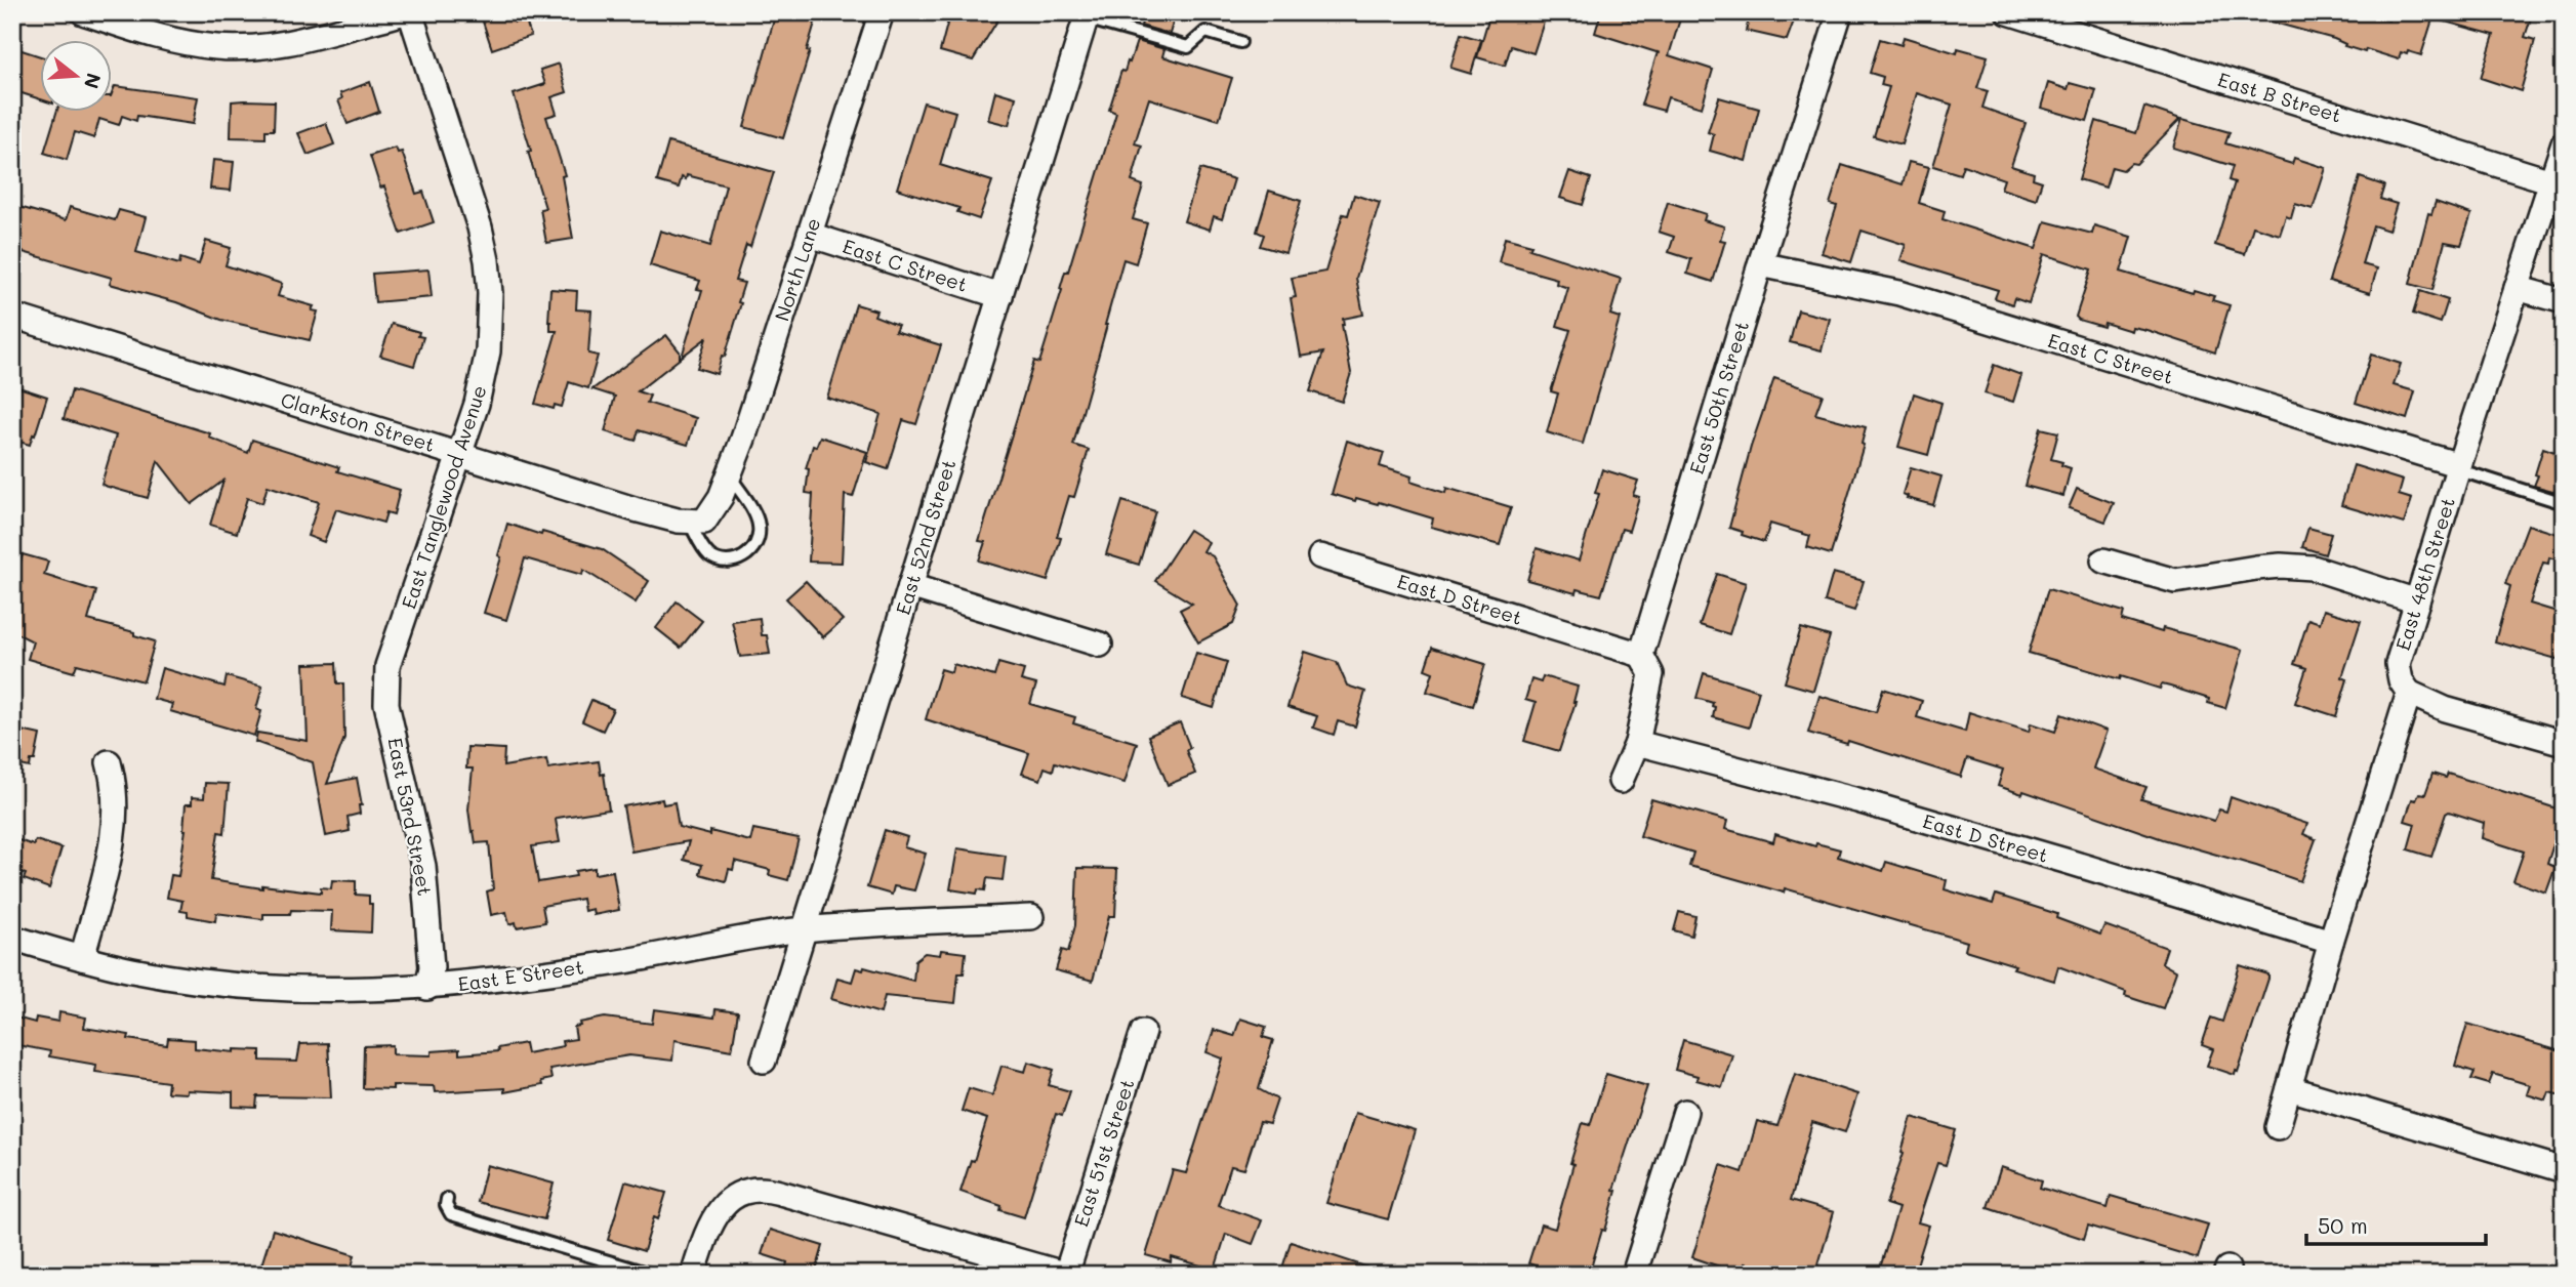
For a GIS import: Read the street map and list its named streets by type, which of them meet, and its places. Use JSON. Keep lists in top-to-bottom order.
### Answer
{
  "streets": {
    "street": [
      "East B Street",
      "East C Street",
      "North Lane",
      "East 50th Street",
      "Clarkston Street",
      "East Tanglewood Avenue",
      "East 52nd Street",
      "East 48th Street",
      "East D Street",
      "East 53rd Street",
      "East E Street",
      "East 51st Street"
    ]
  },
  "crossings": [
    ["East B Street", "East 48th Street"],
    ["East C Street", "North Lane"],
    ["East C Street", "East 50th Street"],
    ["East C Street", "East 52nd Street"],
    ["East C Street", "East 48th Street"],
    ["North Lane", "Clarkston Street"],
    ["East 50th Street", "East D Street"],
    ["Clarkston Street", "East Tanglewood Avenue"],
    ["East Tanglewood Avenue", "East 53rd Street"],
    ["East 52nd Street", "East E Street"],
    ["East 53rd Street", "East E Street"]
  ],
  "scale_bar": "50 m",
  "north": "right"
}
